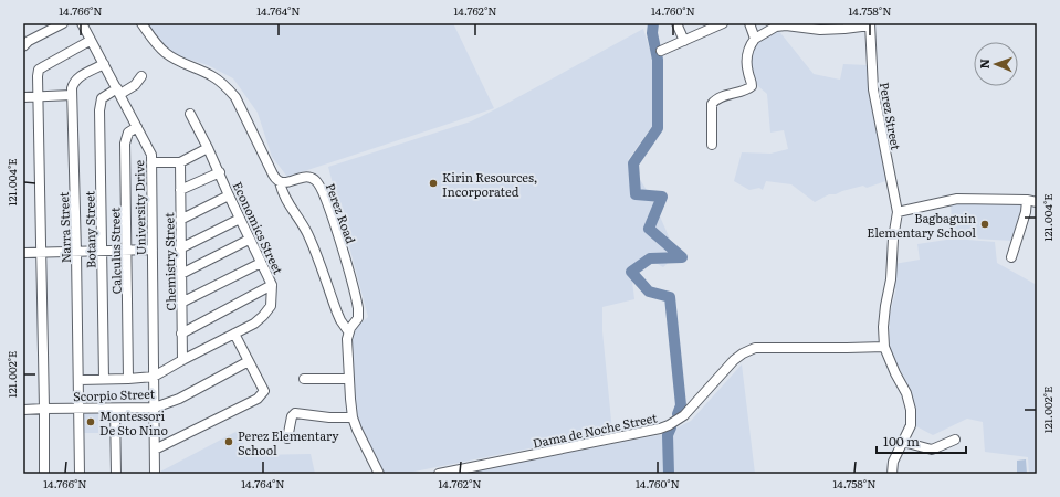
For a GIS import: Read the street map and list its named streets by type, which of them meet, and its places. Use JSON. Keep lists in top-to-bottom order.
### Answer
{
  "streets": {
    "street": [
      "Perez Street",
      "University Drive",
      "Perez Road",
      "Narra Street",
      "Economics Street",
      "Botany Street",
      "Calculus Street",
      "Chemistry Street",
      "Scorpio Street",
      "Dama de Noche Street"
    ]
  },
  "crossings": [
    ["University Drive", "Narra Street"],
    ["University Drive", "Economics Street"],
    ["University Drive", "Botany Street"],
    ["University Drive", "Calculus Street"],
    ["University Drive", "Scorpio Street"],
    ["Narra Street", "Economics Street"],
    ["Narra Street", "Scorpio Street"],
    ["Economics Street", "Botany Street"],
    ["Economics Street", "Calculus Street"],
    ["Economics Street", "Chemistry Street"]
  ],
  "places": [
    "Kirin Resources, Incorporated",
    "Bagbaguin Elementary School",
    "Montessori De Sto Nino",
    "Perez Elementary School"
  ],
  "scale_bar": "100 m",
  "north": "left",
  "coordinates": [
    "14.766°N",
    "14.764°N",
    "14.762°N",
    "14.760°N",
    "14.758°N",
    "121.004°E",
    "121.002°E"
  ]
}
